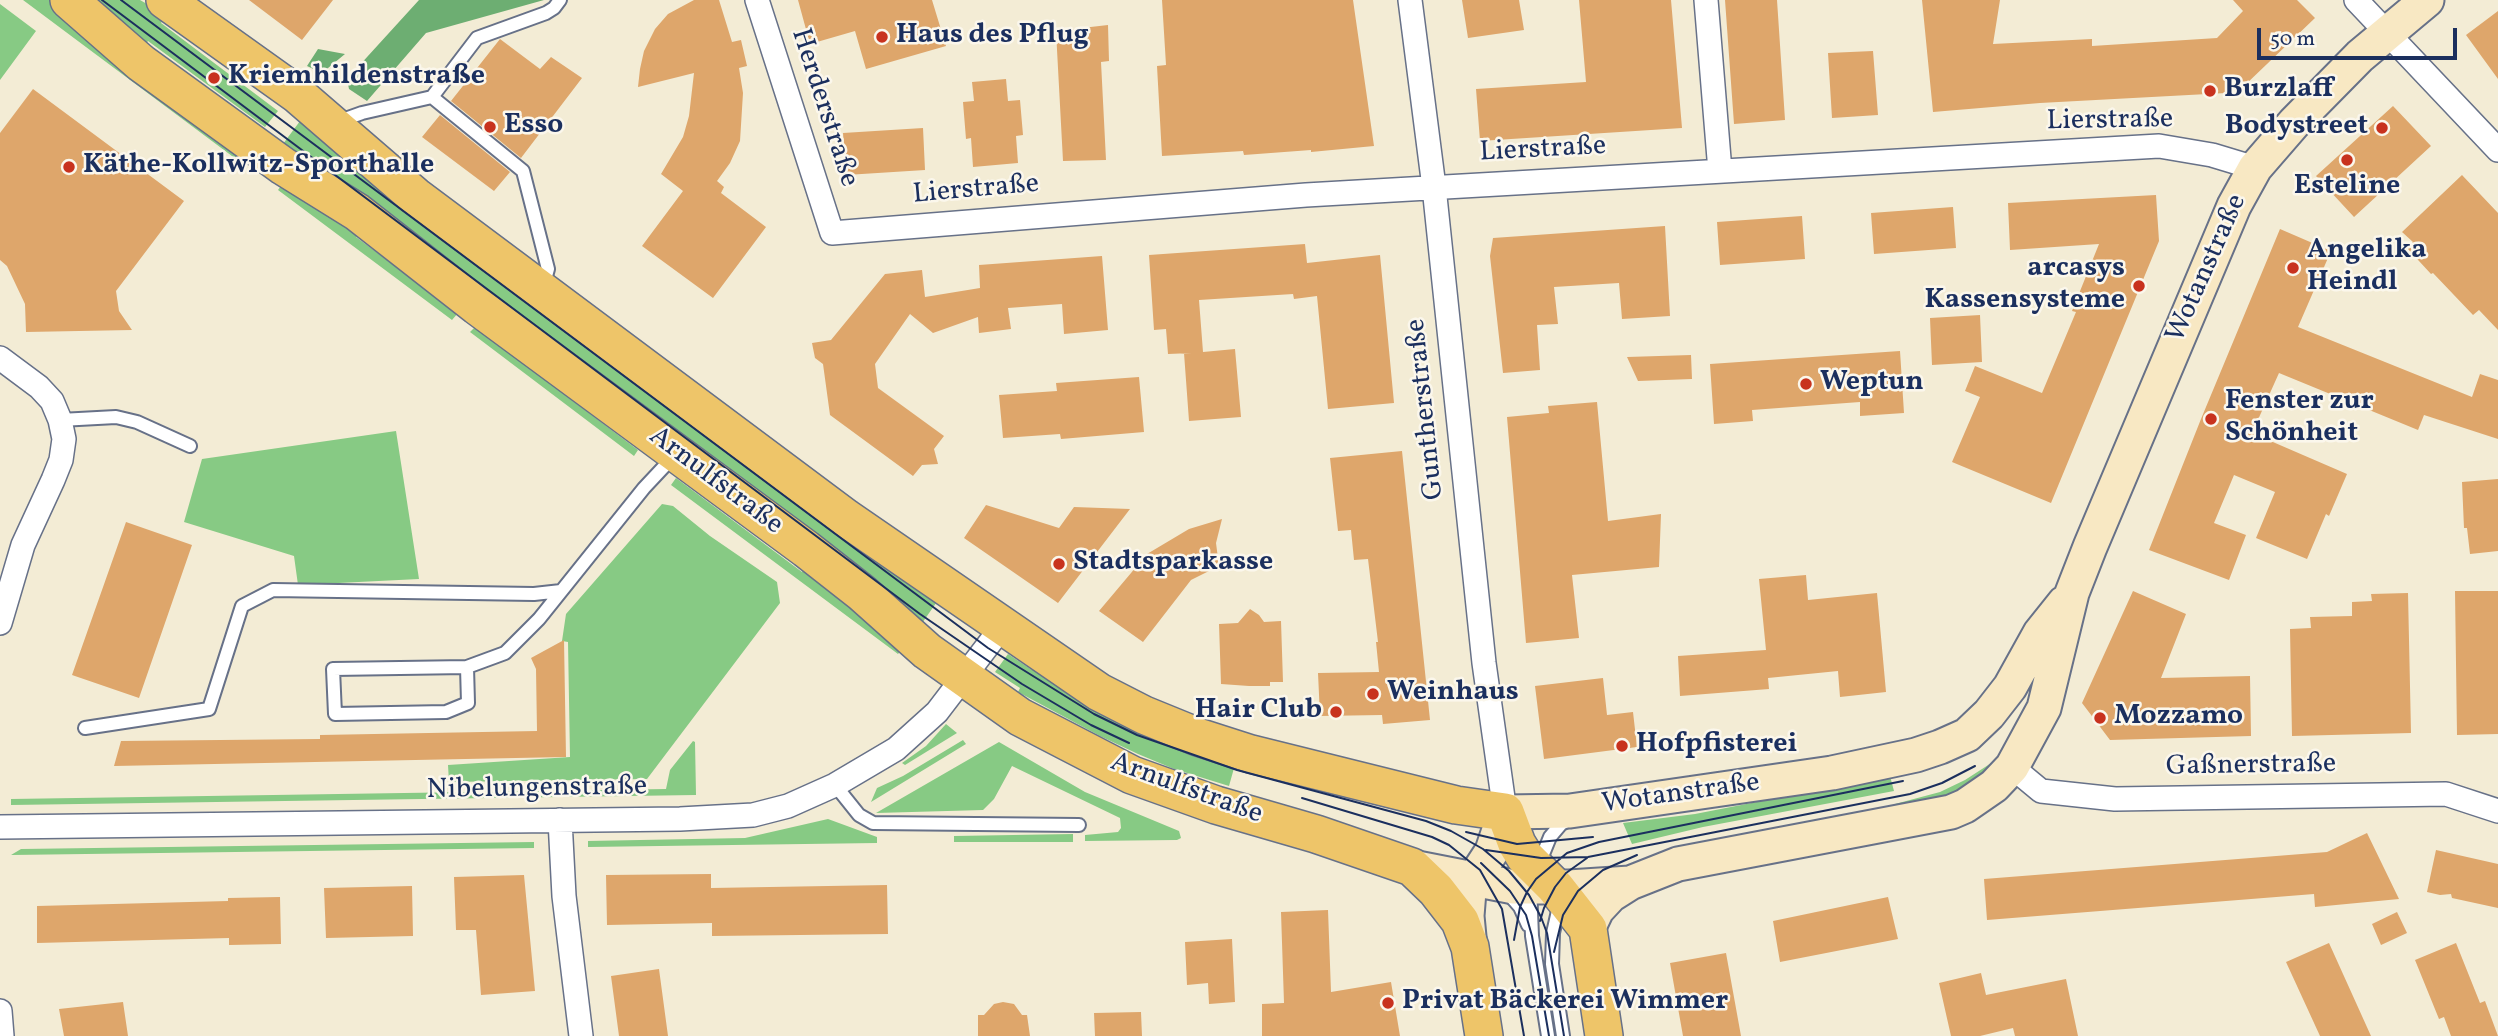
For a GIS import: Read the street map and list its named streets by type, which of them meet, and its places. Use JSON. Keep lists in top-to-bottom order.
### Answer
{
  "streets": {
    "main road": ["Wotanstraße", "Arnulfstraße"],
    "street": [
      "Herderstraße",
      "Lierstraße",
      "Guntherstraße",
      "Gaßnerstraße",
      "Nibelungenstraße"
    ]
  },
  "crossings": [
    ["Herderstraße", "Lierstraße"],
    ["Lierstraße", "Wotanstraße"],
    ["Lierstraße", "Guntherstraße"],
    ["Wotanstraße", "Guntherstraße"],
    ["Wotanstraße", "Arnulfstraße"],
    ["Wotanstraße", "Gaßnerstraße"],
    ["Guntherstraße", "Arnulfstraße"],
    ["Arnulfstraße", "Nibelungenstraße"]
  ],
  "places": [
    "Haus des Pflug",
    "Kriemhildenstraße",
    "Burzlaff",
    "Esso",
    "Bodystreet",
    "Esteline",
    "Käthe-Kollwitz-Sporthalle",
    "Angelika Heindl",
    "arcasys Kassensysteme",
    "Weptun",
    "Fenster zur Schönheit",
    "Stadtsparkasse",
    "Weinhaus",
    "Hair Club",
    "Mozzamo",
    "Hofpfisterei",
    "Privat Bäckerei Wimmer"
  ],
  "scale_bar": "50 m"
}
